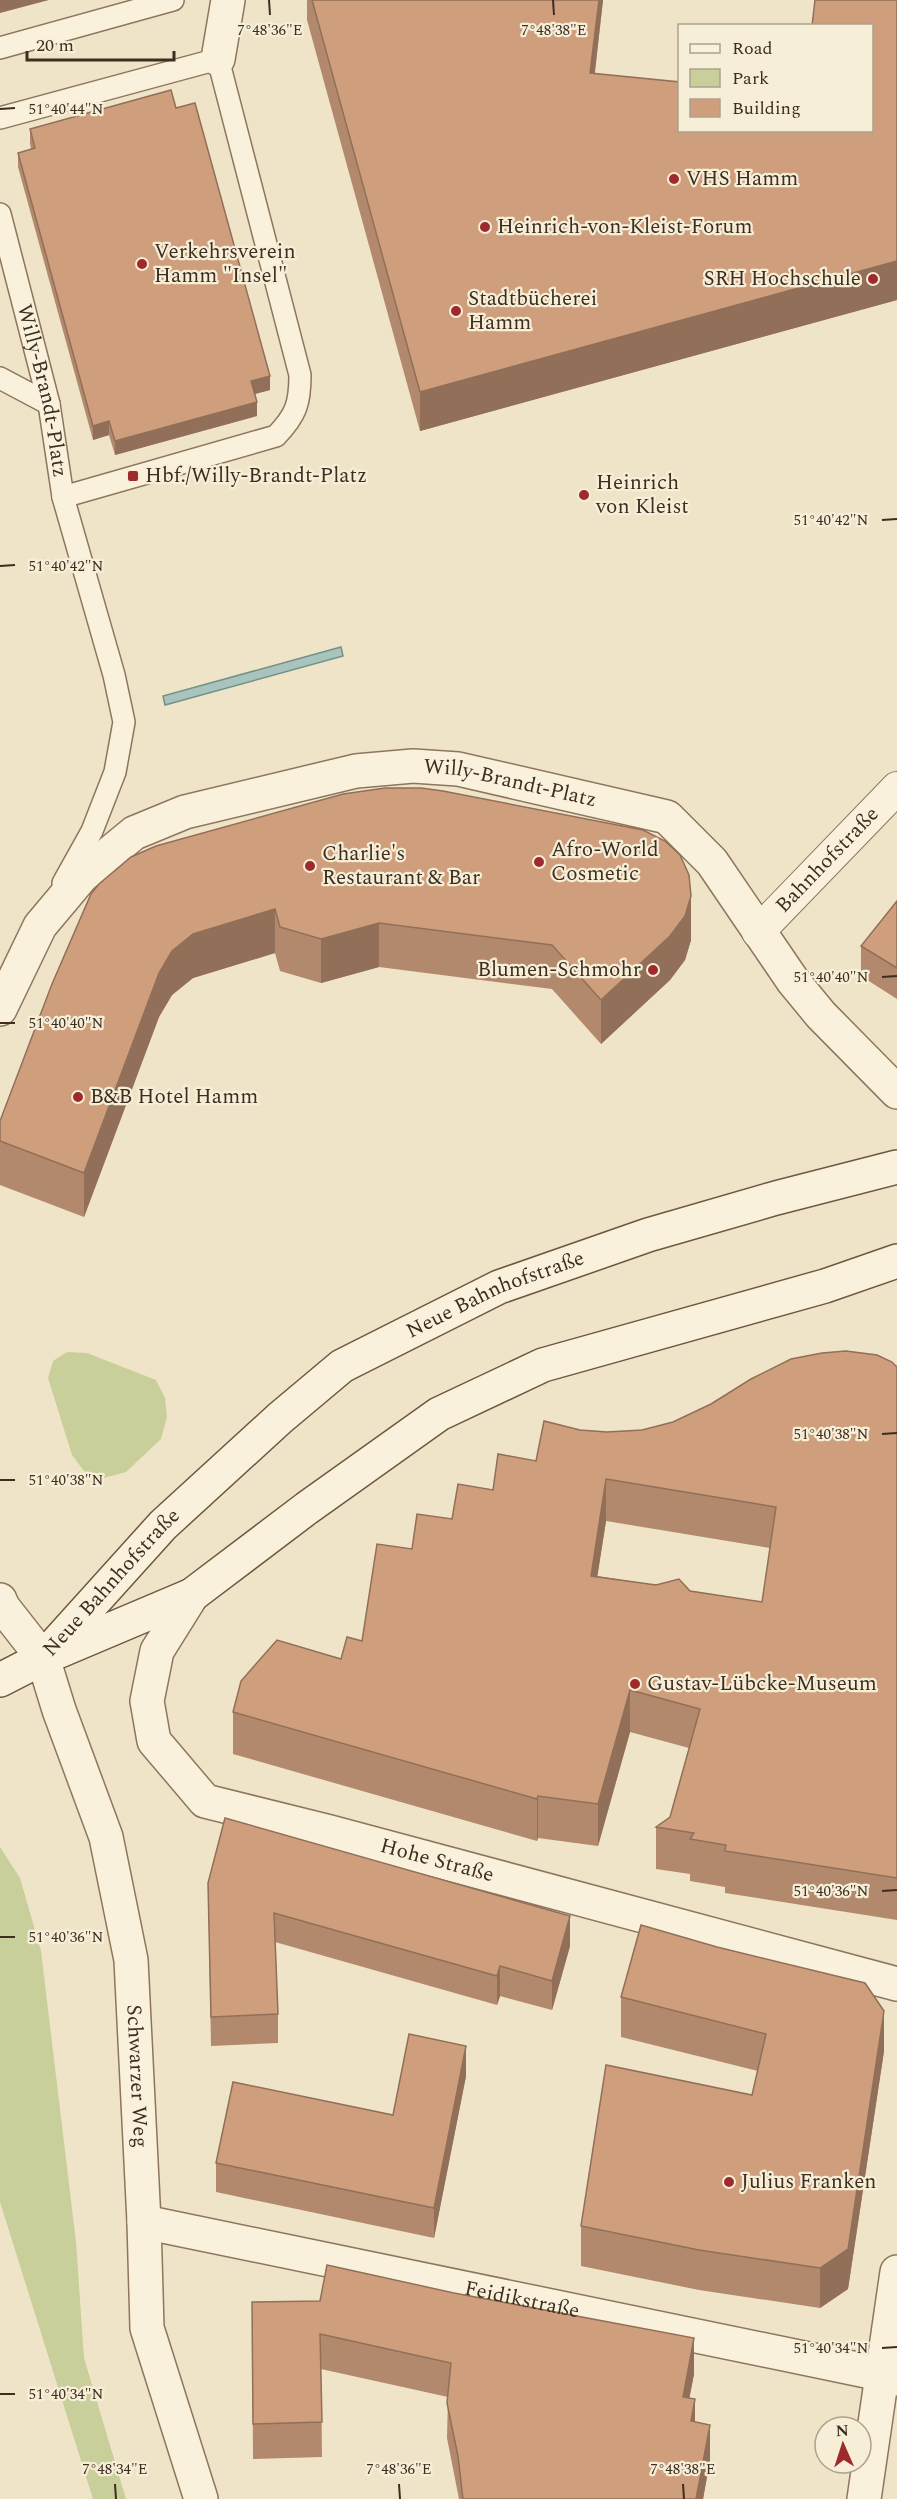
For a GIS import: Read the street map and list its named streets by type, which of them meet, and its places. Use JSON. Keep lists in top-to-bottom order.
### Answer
{
  "streets": {
    "street": [
      "Willy-Brandt-Platz",
      "Bahnhofstraße",
      "Neue Bahnhofstraße",
      "Hohe Straße",
      "Schwarzer Weg",
      "Feidikstraße"
    ]
  },
  "crossings": [
    ["Willy-Brandt-Platz", "Bahnhofstraße"],
    ["Neue Bahnhofstraße", "Hohe Straße"],
    ["Neue Bahnhofstraße", "Schwarzer Weg"],
    ["Schwarzer Weg", "Feidikstraße"]
  ],
  "places": {
    "other": [
      "VHS Hamm",
      "Heinrich-von-Kleist-Forum",
      "Verkehrsverein Hamm \"Insel\"",
      "SRH Hochschule",
      "Stadtbücherei Hamm",
      "Heinrich von Kleist",
      "Afro-World Cosmetic",
      "Charlie's Restaurant & Bar",
      "Blumen-Schmohr",
      "B&B Hotel Hamm",
      "Gustav-Lübcke-Museum",
      "Julius Franken"
    ],
    "transit": ["Hbf./Willy-Brandt-Platz"]
  },
  "legend": ["Road", "Park", "Building"],
  "scale_bar": "20 m",
  "north": "top",
  "coordinates": [
    "7°48'36\"E",
    "7°48'38\"E",
    "51°40'44\"N",
    "51°40'42\"N",
    "51°40'40\"N",
    "51°40'38\"N",
    "51°40'36\"N",
    "51°40'34\"N",
    "7°48'34\"E"
  ]
}
